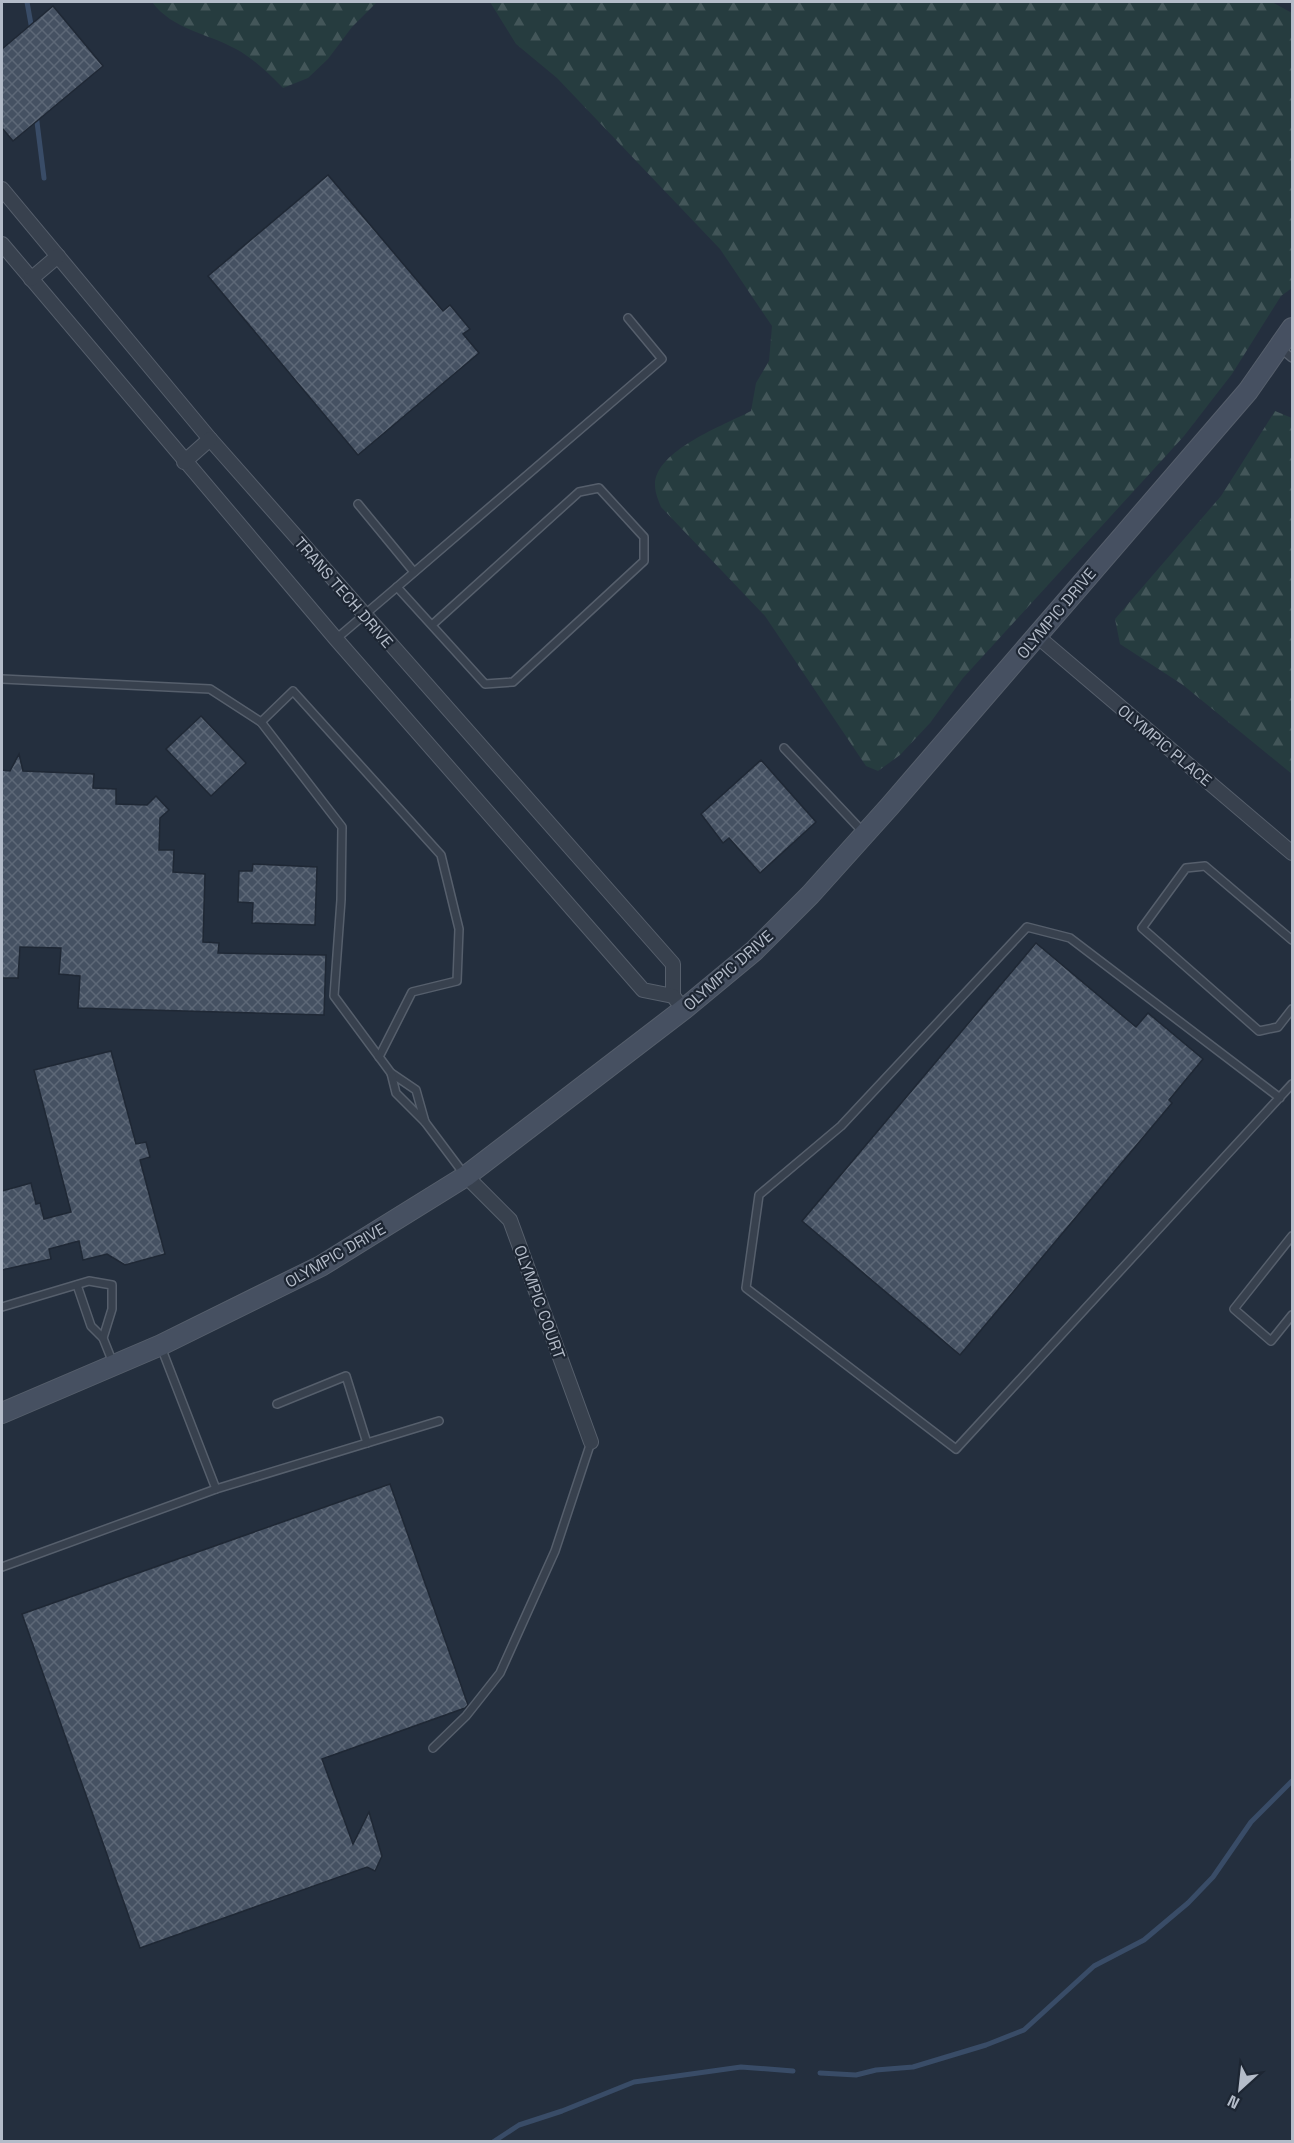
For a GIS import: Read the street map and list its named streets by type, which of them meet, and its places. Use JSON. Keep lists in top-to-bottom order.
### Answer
{
  "streets": {
    "street": [
      "TRANS TECH DRIVE",
      "OLYMPIC DRIVE",
      "OLYMPIC PLACE",
      "OLYMPIC COURT"
    ]
  },
  "crossings": [
    ["TRANS TECH DRIVE", "OLYMPIC DRIVE"],
    ["OLYMPIC DRIVE", "OLYMPIC PLACE"],
    ["OLYMPIC DRIVE", "OLYMPIC COURT"]
  ],
  "north": "bottom left"
}
